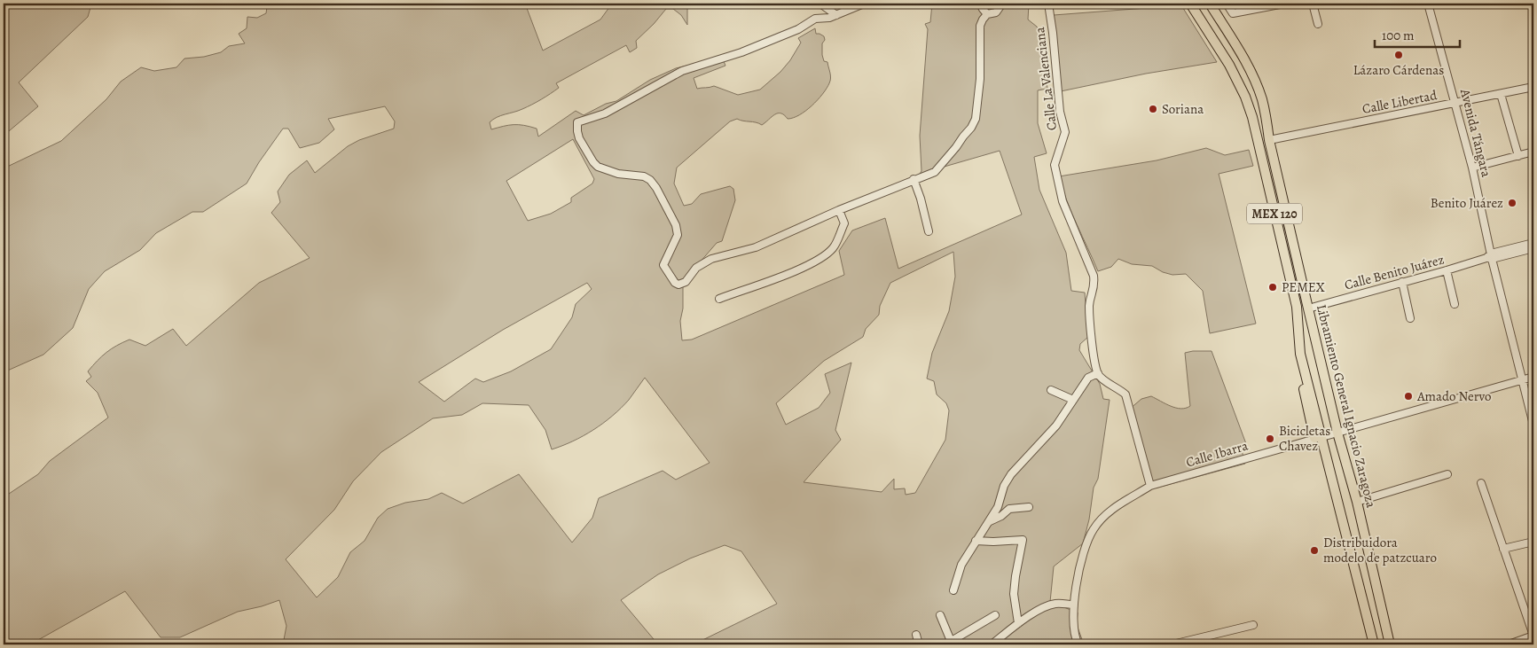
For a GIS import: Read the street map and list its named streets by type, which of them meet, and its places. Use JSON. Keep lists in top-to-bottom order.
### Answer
{
  "streets": {
    "main road": ["MEX 120", "Libramiento General Ignacio Zaragoza"],
    "street": [
      "Calle La Valenciana",
      "Calle Libertad",
      "Avenida Tángara",
      "Calle Benito Juárez",
      "Calle Ibarra"
    ]
  },
  "crossings": [
    ["Calle Libertad", "Avenida Tángara"],
    ["Calle Libertad", "Libramiento General Ignacio Zaragoza"],
    ["Avenida Tángara", "Calle Benito Juárez"],
    ["Avenida Tángara", "Calle Ibarra"],
    ["Calle Benito Juárez", "Libramiento General Ignacio Zaragoza"],
    ["Libramiento General Ignacio Zaragoza", "Calle Ibarra"]
  ],
  "places": [
    "Lázaro Cárdenas",
    "Soriana",
    "Benito Juárez",
    "PEMEX",
    "Amado Nervo",
    "Bicicletas Chavez",
    "Distribuidora modelo de patzcuaro"
  ],
  "scale_bar": "100 m"
}
